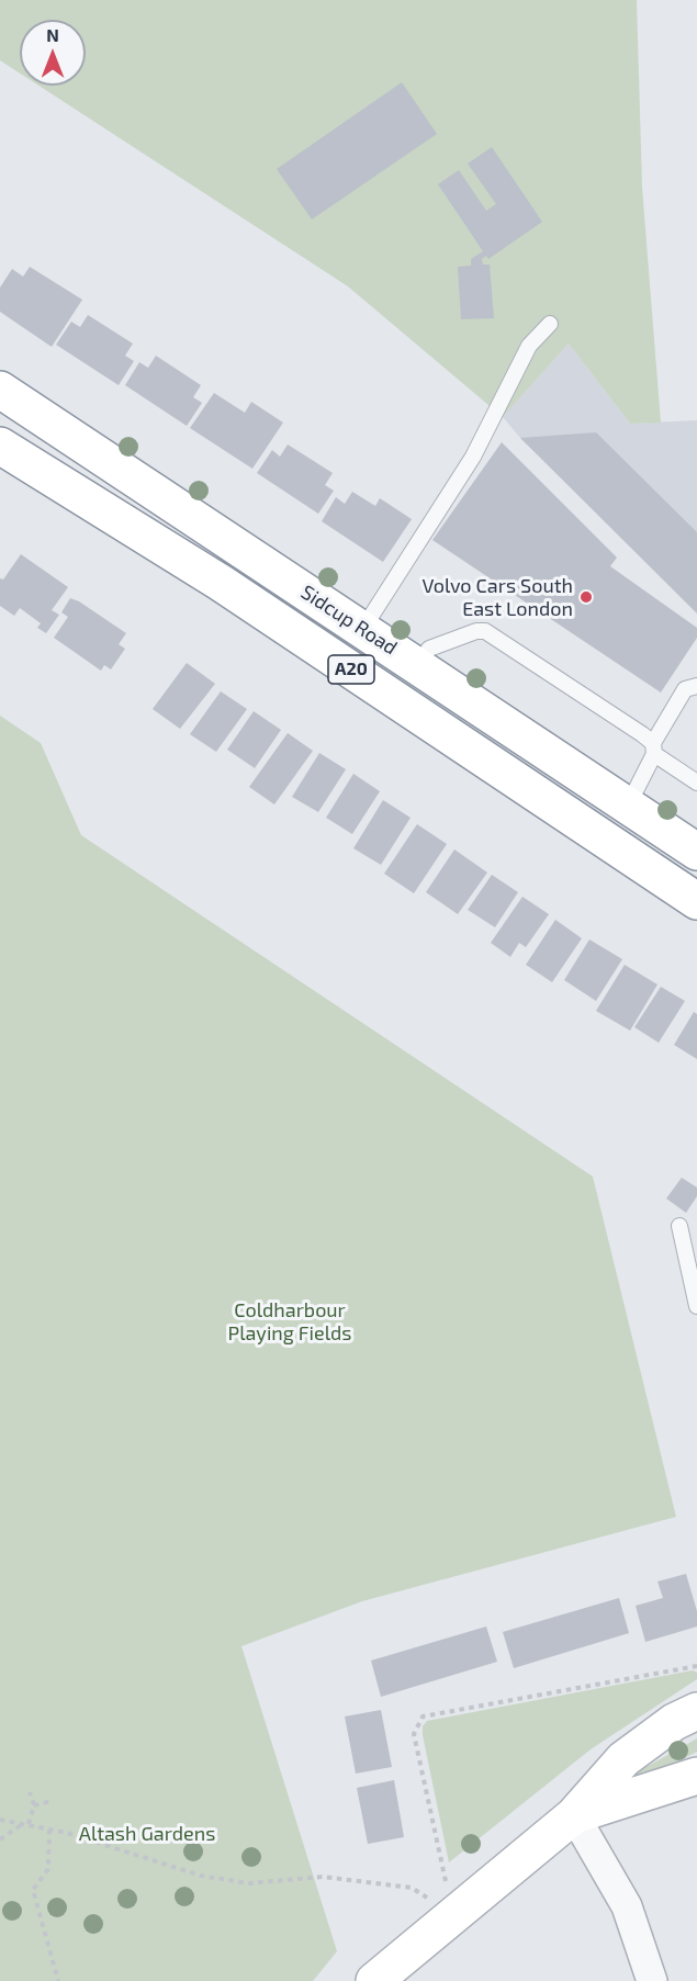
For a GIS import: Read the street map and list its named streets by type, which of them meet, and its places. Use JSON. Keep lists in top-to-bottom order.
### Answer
{
  "streets": {
    "main road": ["Sidcup Road", "A20"]
  },
  "parks": ["Coldharbour Playing Fields", "Altash Gardens"],
  "places": ["Volvo Cars South East London"],
  "north": "top"
}
